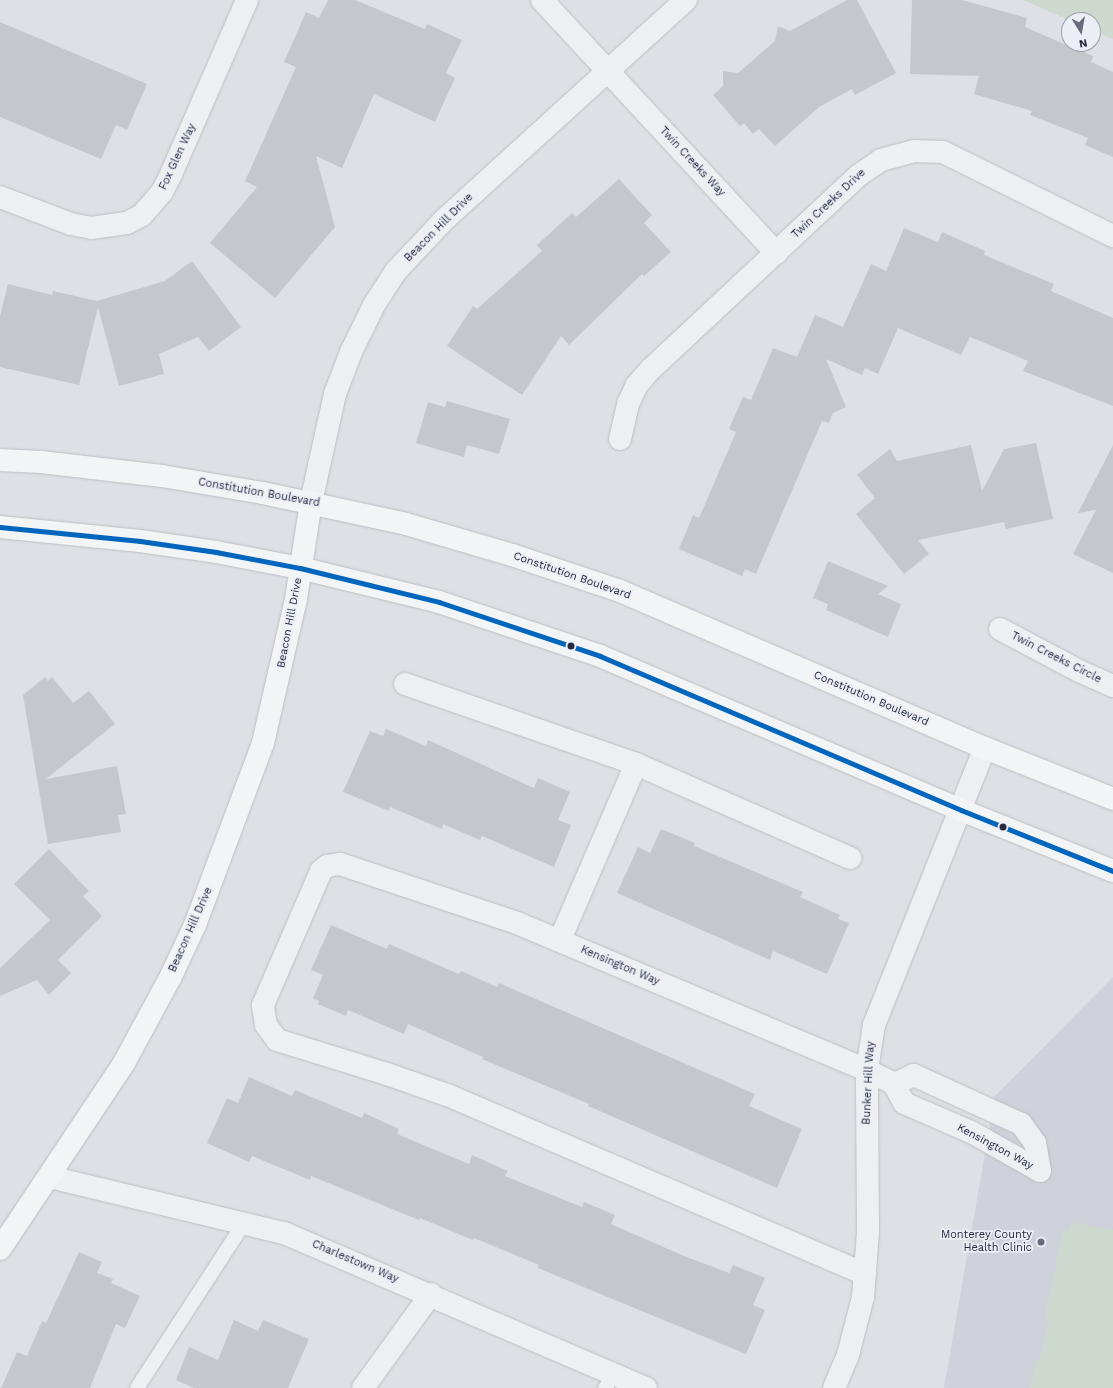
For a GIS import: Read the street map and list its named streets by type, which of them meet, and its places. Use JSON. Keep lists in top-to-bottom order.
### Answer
{
  "streets": {
    "main road": ["Beacon Hill Drive", "Constitution Boulevard"],
    "street": [
      "Fox Glen Way",
      "Twin Creeks Way",
      "Twin Creeks Drive",
      "Twin Creeks Circle",
      "Kensington Way",
      "Bunker Hill Way",
      "Charlestown Way"
    ]
  },
  "crossings": [
    ["Twin Creeks Way", "Twin Creeks Drive"],
    ["Twin Creeks Way", "Beacon Hill Drive"],
    ["Beacon Hill Drive", "Constitution Boulevard"],
    ["Beacon Hill Drive", "Charlestown Way"],
    ["Constitution Boulevard", "Bunker Hill Way"],
    ["Kensington Way", "Bunker Hill Way"]
  ],
  "places": ["Monterey County Health Clinic"],
  "north": "bottom"
}
